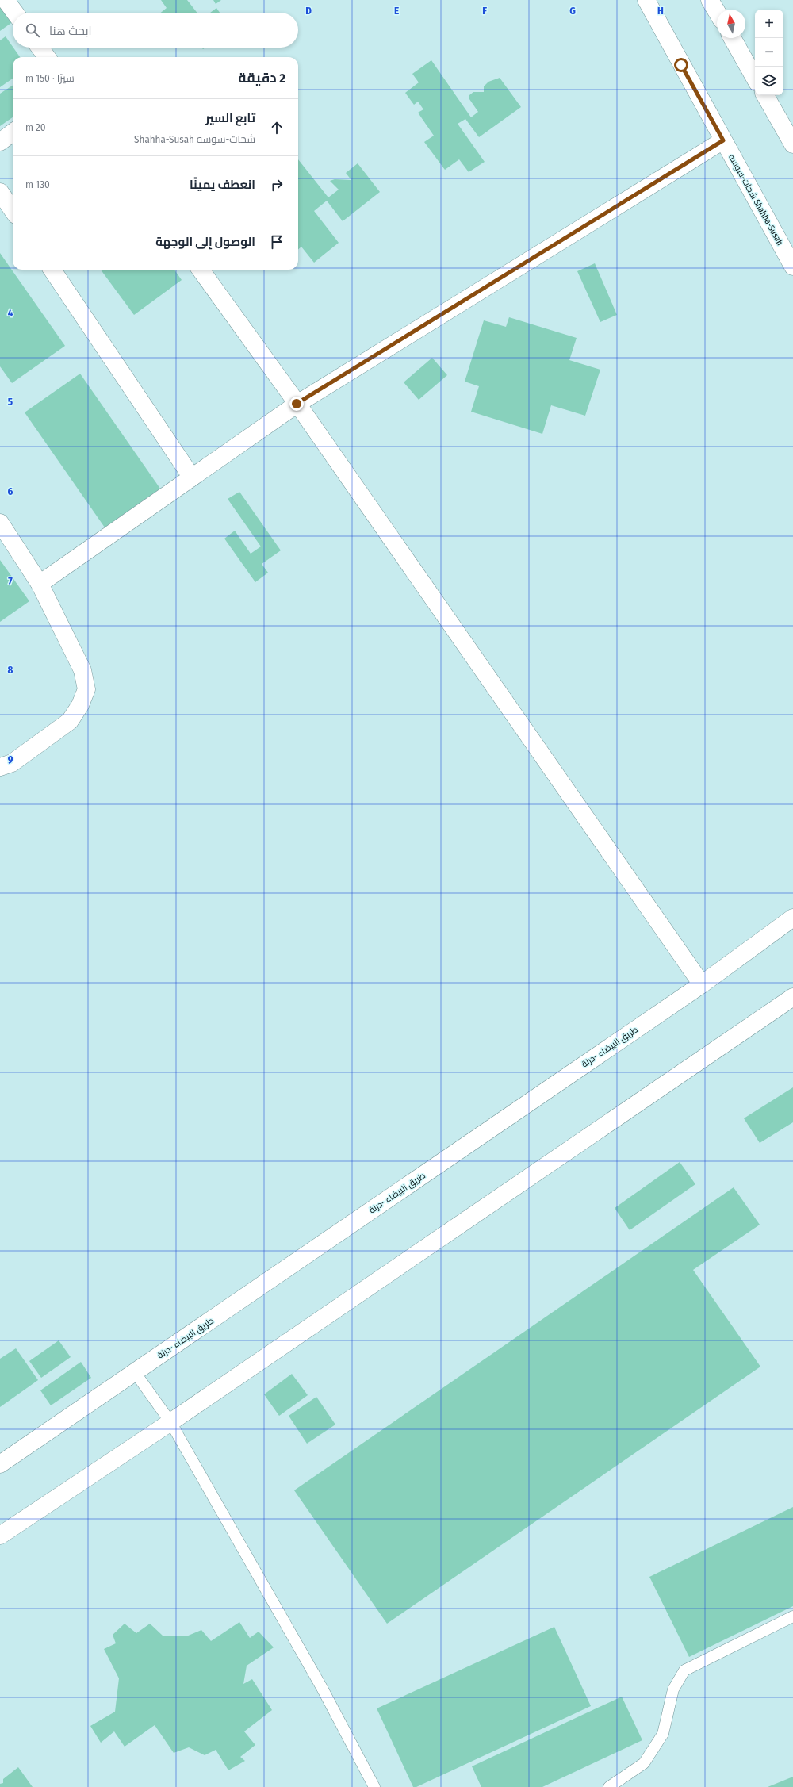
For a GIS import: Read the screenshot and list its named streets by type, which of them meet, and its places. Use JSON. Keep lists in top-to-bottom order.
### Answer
{
  "streets": {
    "main road": ["شحات-سوسه Shahha-Susah", "طريق البيضاء -درنة"]
  },
  "north": "top",
  "page": {
    "map_buttons": ["+", "−"],
    "search": "ابحث هنا",
    "heading": ["2 دقيقة", "سيرًا · 150 m"],
    "list": [
      ["تابع السير", "شحات-سوسه Shahha-Susah", "20 m"],
      ["انعطف يمينًا", "130 m"],
      "الوصول إلى الوجهة"
    ]
  },
  "grid": {
    "columns": [
      "D",
      "E",
      "F",
      "G",
      "H"
    ],
    "rows": [
      "4",
      "5",
      "6",
      "7",
      "8",
      "9"
    ]
  }
}
